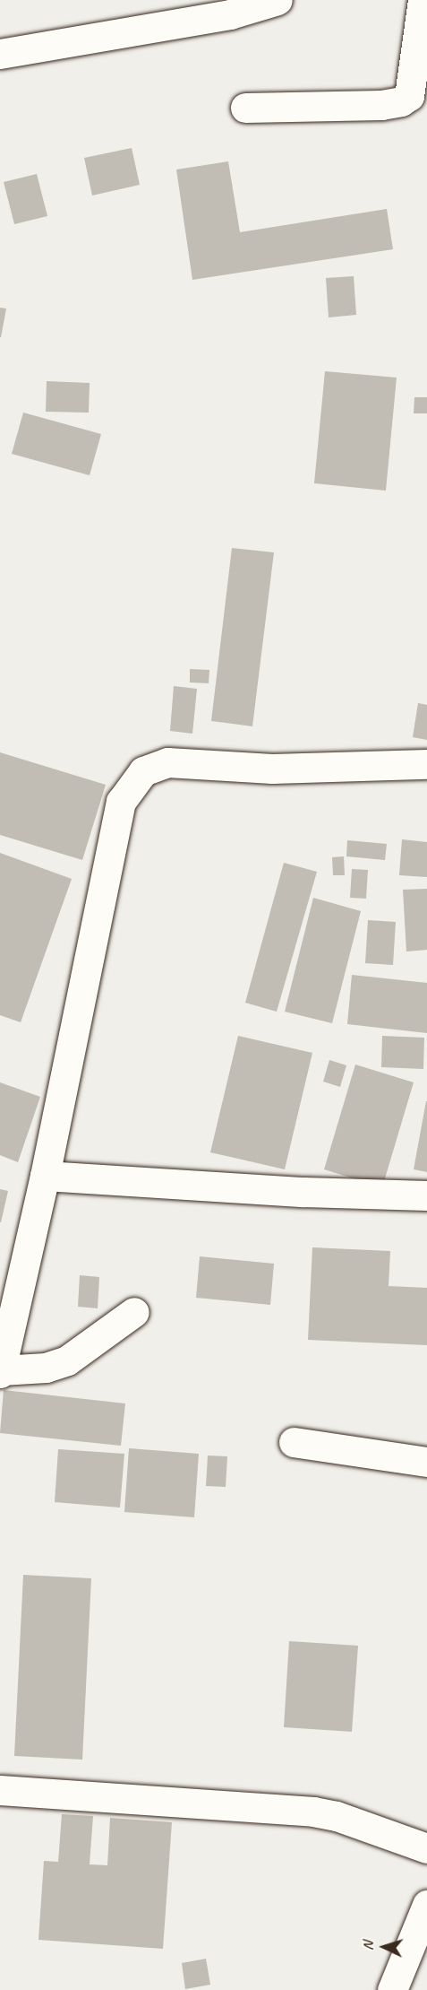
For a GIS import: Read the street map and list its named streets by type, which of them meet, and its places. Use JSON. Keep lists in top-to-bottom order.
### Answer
{
  "north": "left"
}
